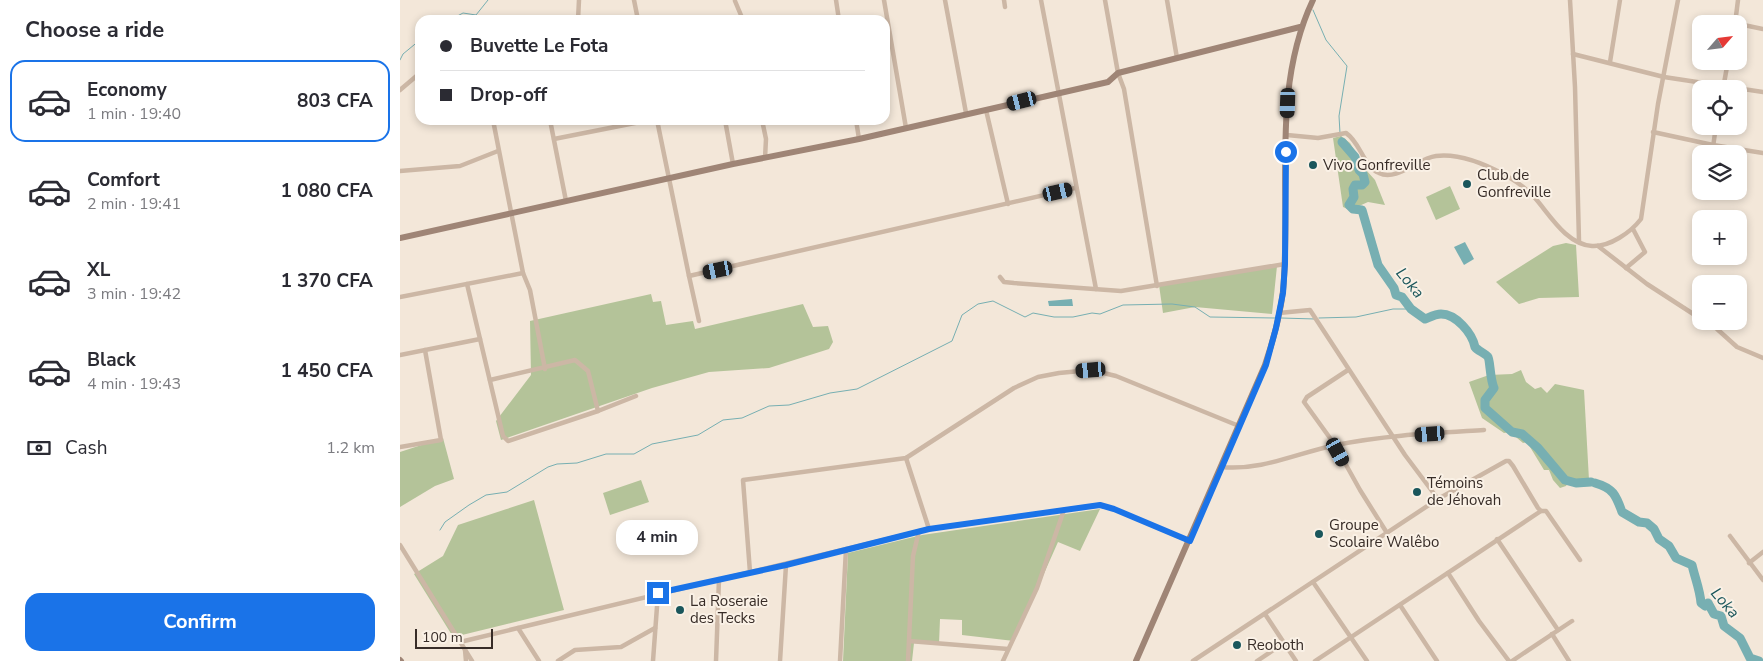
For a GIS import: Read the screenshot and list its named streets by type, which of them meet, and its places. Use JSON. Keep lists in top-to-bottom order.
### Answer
{
  "water": ["Loka"],
  "places": [
    "Vivo Gonfreville",
    "Club de Gonfreville",
    "Témoins de Jéhovah",
    "Groupe Scolaire Walêbo",
    "La Roseraie des Tecks",
    "Reoboth"
  ],
  "scale_bar": "100 m",
  "north": "top right",
  "page": {
    "heading": "Choose a ride",
    "map_buttons": ["+", "−"],
    "banner": ["Buvette Le Fota", "Drop-off"],
    "list": [
      {
        "name": "Economy",
        "note": "1 min · 19:40",
        "value": "803 CFA"
      },
      {
        "name": "Comfort",
        "note": "2 min · 19:41",
        "value": "1 080 CFA"
      },
      {
        "name": "XL",
        "note": "3 min · 19:42",
        "value": "1 370 CFA"
      },
      {
        "name": "Black",
        "note": "4 min · 19:43",
        "value": "1 450 CFA"
      }
    ],
    "pay": ["Cash", "1.2 km"],
    "bubble": "4 min",
    "buttons": "Confirm",
    "scale": "100 m"
  }
}
